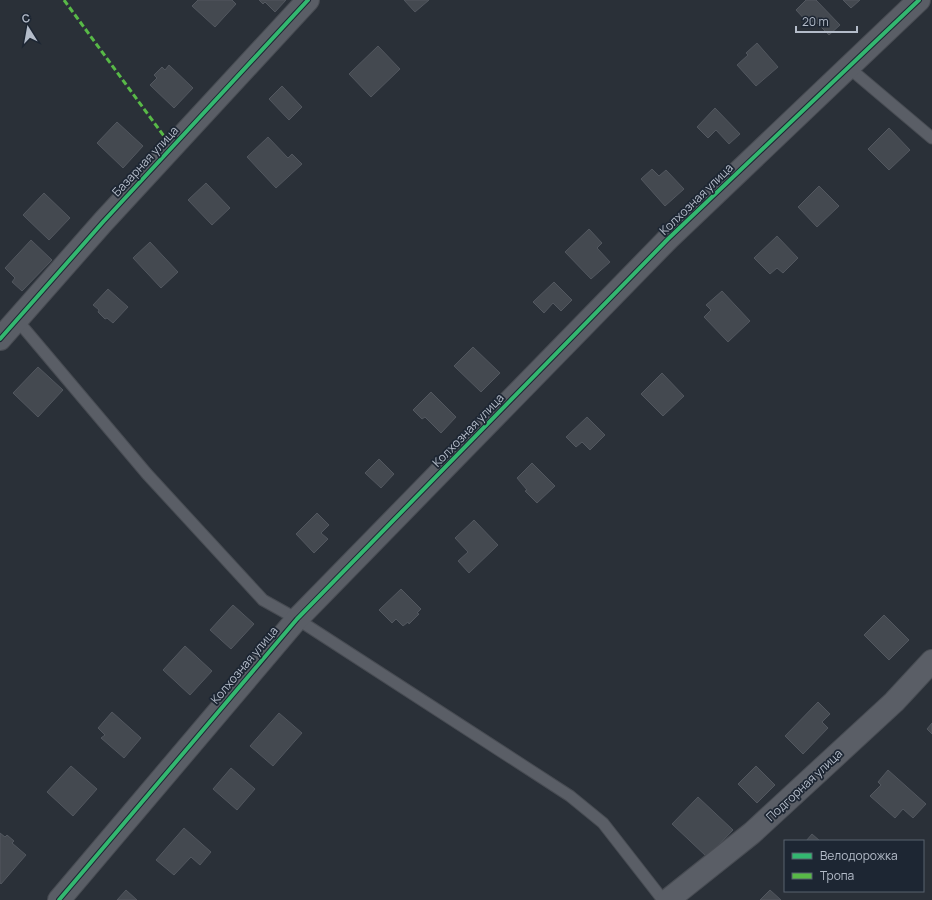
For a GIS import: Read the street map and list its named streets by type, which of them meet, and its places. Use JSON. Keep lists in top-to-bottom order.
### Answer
{
  "streets": {
    "street": ["Базарная улица", "Колхозная улица", "Подгорная улица"]
  },
  "legend": ["Велодорожка", "Тропа"],
  "scale_bar": "20 m",
  "north": "top"
}
